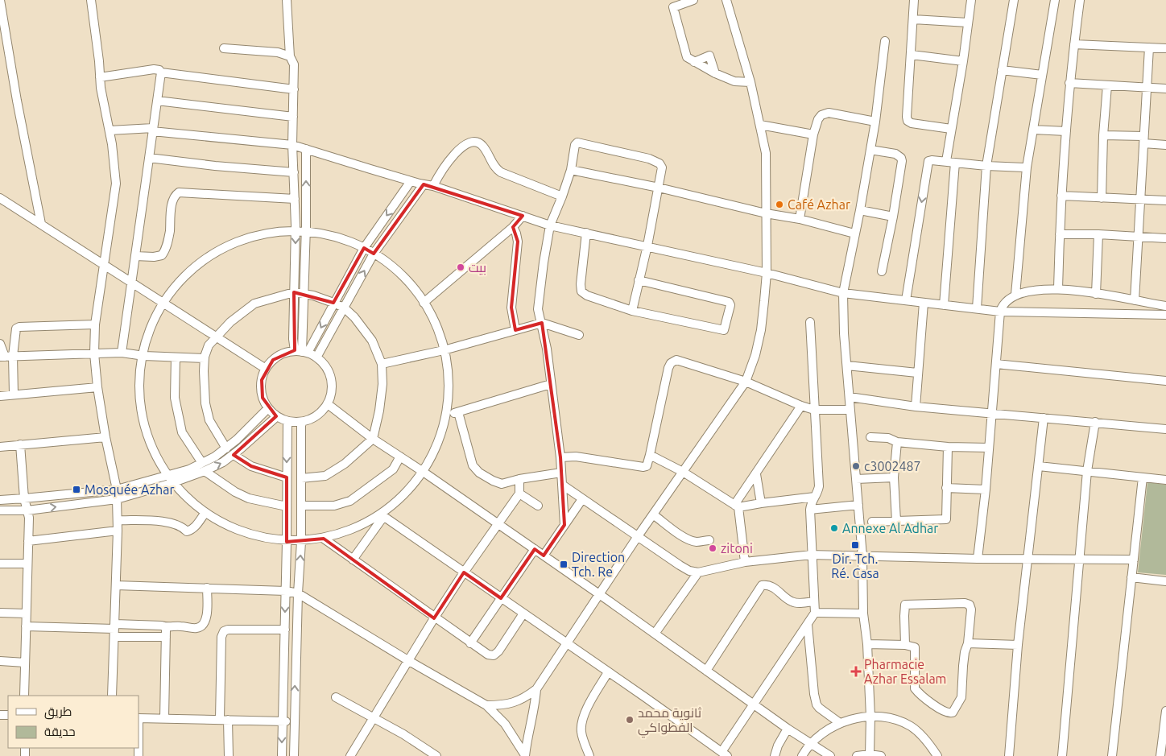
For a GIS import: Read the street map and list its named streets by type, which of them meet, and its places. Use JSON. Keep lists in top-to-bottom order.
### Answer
{
  "places": {
    "other": [
      "Café Azhar",
      "بيت",
      "c3002487",
      "Annexe Al Adhar",
      "zitoni",
      "ثانوية محمد الفطواكي"
    ],
    "transit": ["Mosquée Azhar", "Dir. Tch. Ré. Casa", "Direction Tch. Re"],
    "health": ["Pharmacie Azhar Essalam"]
  },
  "legend": ["طريق", "حديقة"]
}
